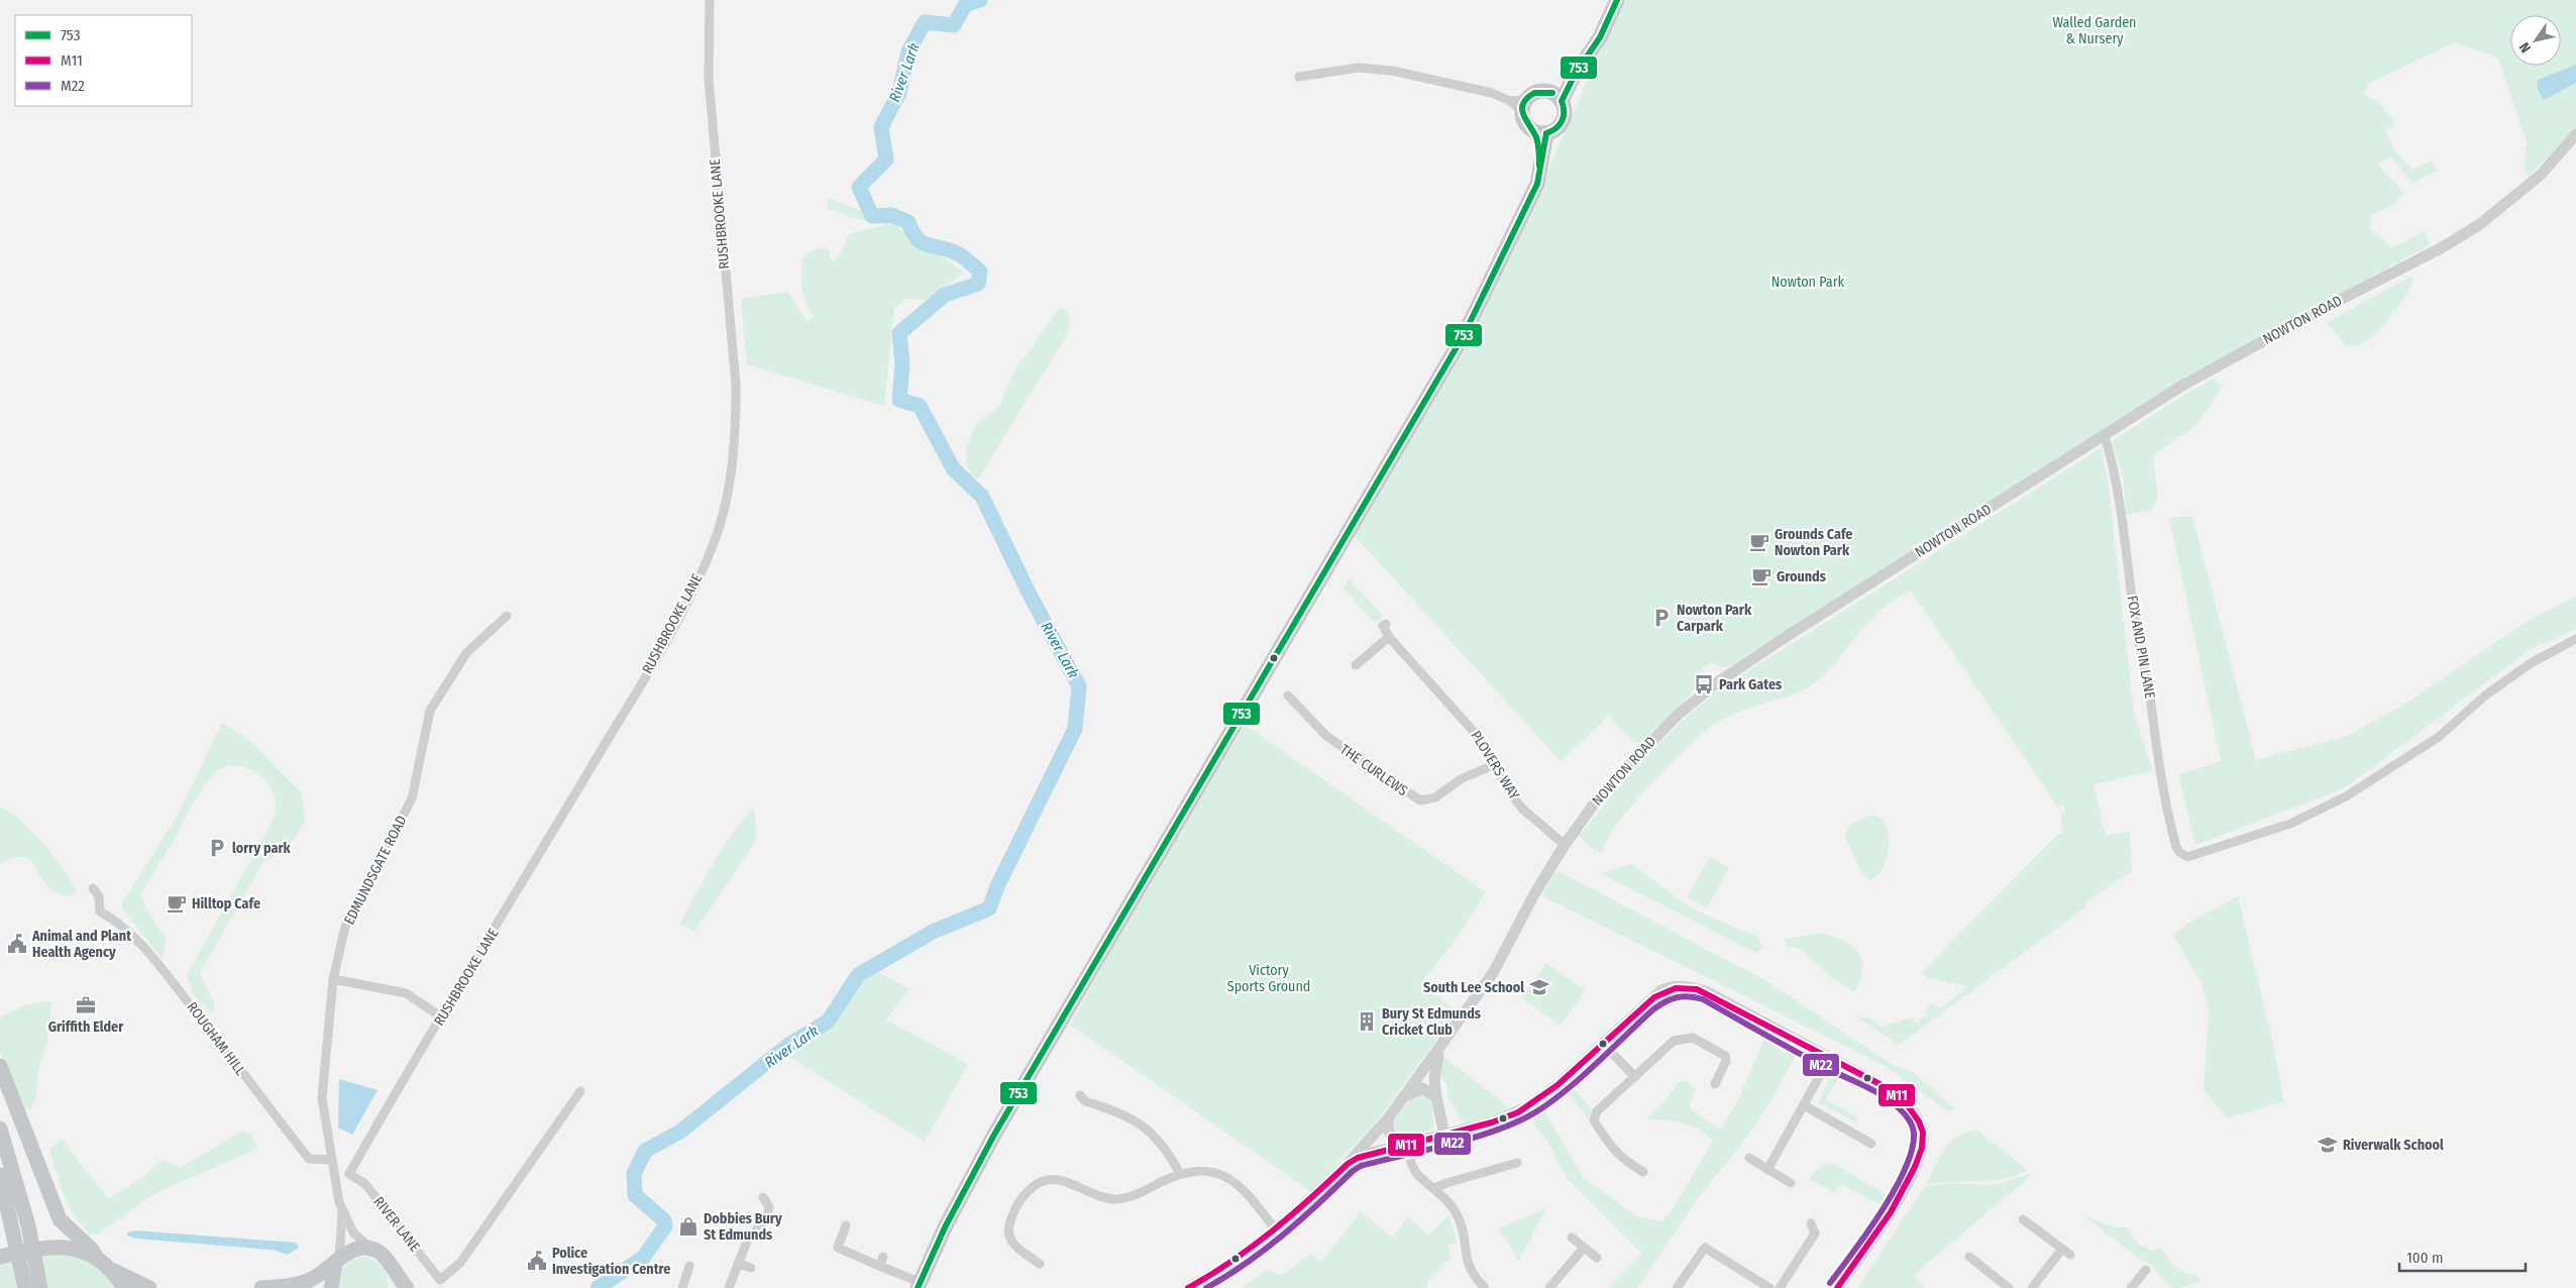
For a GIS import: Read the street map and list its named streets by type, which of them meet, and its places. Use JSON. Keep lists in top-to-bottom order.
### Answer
{
  "streets": {
    "street": [
      "RUSHBROOKE LANE",
      "NOWTON ROAD",
      "FOX AND PIN LANE",
      "PLOVERS WAY",
      "THE CURLEWS",
      "EDMUNDSGATE ROAD",
      "ROUGHAM HILL",
      "RIVER LANE"
    ]
  },
  "crossings": [
    ["RUSHBROOKE LANE", "RIVER LANE"],
    ["NOWTON ROAD", "FOX AND PIN LANE"],
    ["NOWTON ROAD", "PLOVERS WAY"],
    ["PLOVERS WAY", "THE CURLEWS"],
    ["EDMUNDSGATE ROAD", "ROUGHAM HILL"]
  ],
  "water": ["River Lark"],
  "parks": ["Walled Garden & Nursery", "Nowton Park", "Victory Sports Ground"],
  "places": {
    "cafe": ["Grounds Cafe Nowton Park", "Grounds", "Hilltop Cafe"],
    "parking": ["Nowton Park Carpark", "lorry park"],
    "bus stop": ["Park Gates"],
    "public building": ["Animal and Plant Health Agency", "Police Investigation Centre"],
    "school or university": ["South Lee School", "Riverwalk School"],
    "office": ["Griffith Elder"],
    "building": ["Bury St Edmunds Cricket Club"],
    "shop": ["Dobbies Bury St Edmunds"]
  },
  "lines": ["transit line 753", "transit line M11", "transit line M22"],
  "legend": ["753", "M11", "M22"],
  "scale_bar": "100 m",
  "north": "bottom left"
}
